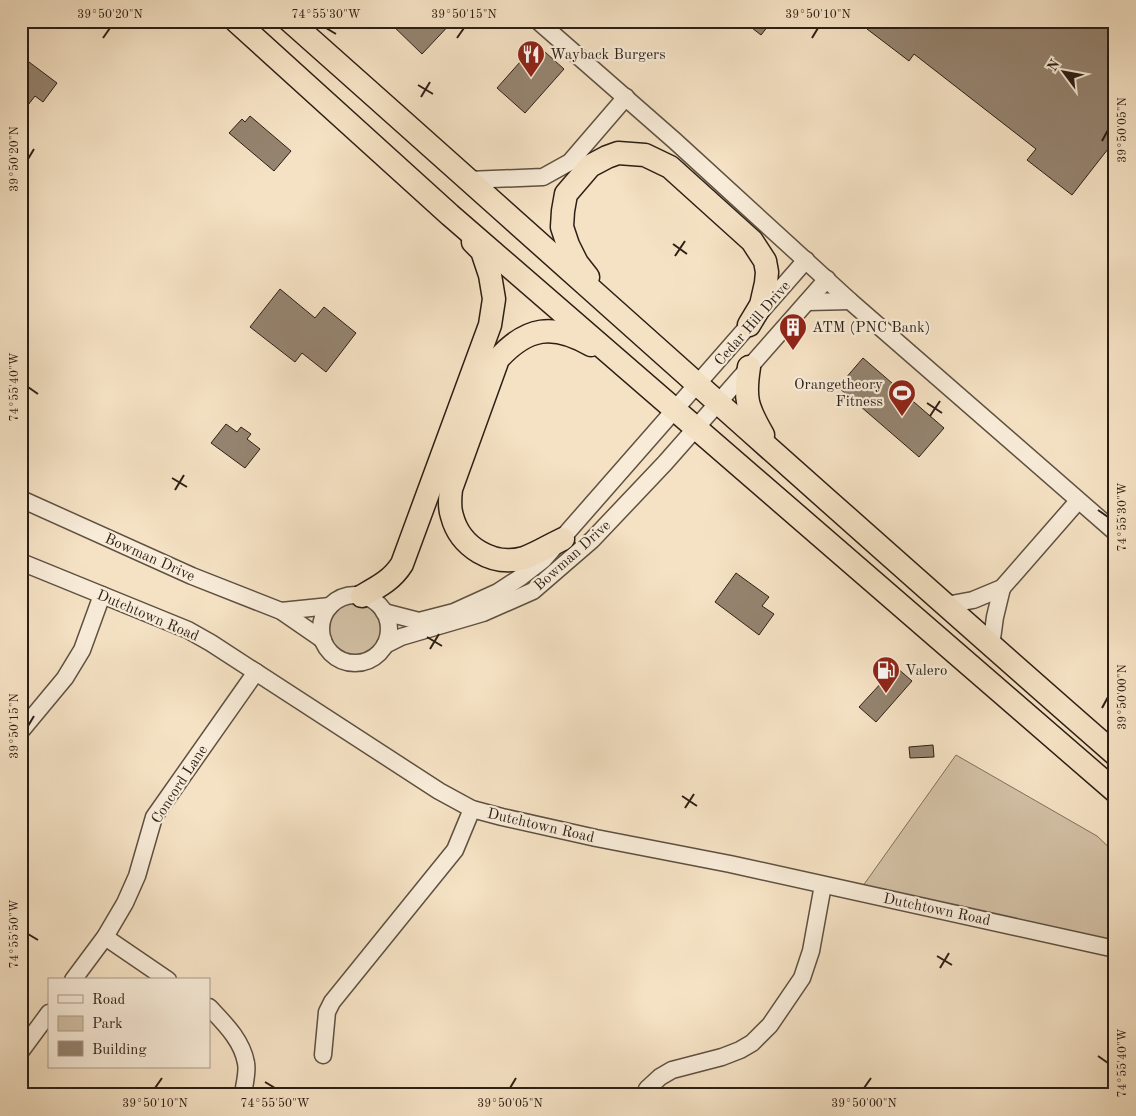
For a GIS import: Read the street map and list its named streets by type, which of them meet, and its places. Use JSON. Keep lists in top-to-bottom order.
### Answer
{
  "streets": {
    "street": [
      "Cedar Hill Drive",
      "Bowman Drive",
      "Dutchtown Road",
      "Concord Lane"
    ]
  },
  "crossings": [
    ["Cedar Hill Drive", "Bowman Drive"],
    ["Dutchtown Road", "Concord Lane"]
  ],
  "places": {
    "restaurant": ["Wayback Burgers"],
    "building": ["ATM (PNC Bank)"],
    "sports": ["Orangetheory Fitness"],
    "fuel station": ["Valero"]
  },
  "legend": ["Road", "Park", "Building"],
  "north": "top left",
  "coordinates": [
    "39°50'20\"N",
    "74°55'30\"W",
    "39°50'15\"N",
    "39°50'10\"N",
    "39°50'05\"N",
    "74°55'40\"W",
    "39°50'00\"N",
    "74°55'50\"W"
  ]
}
